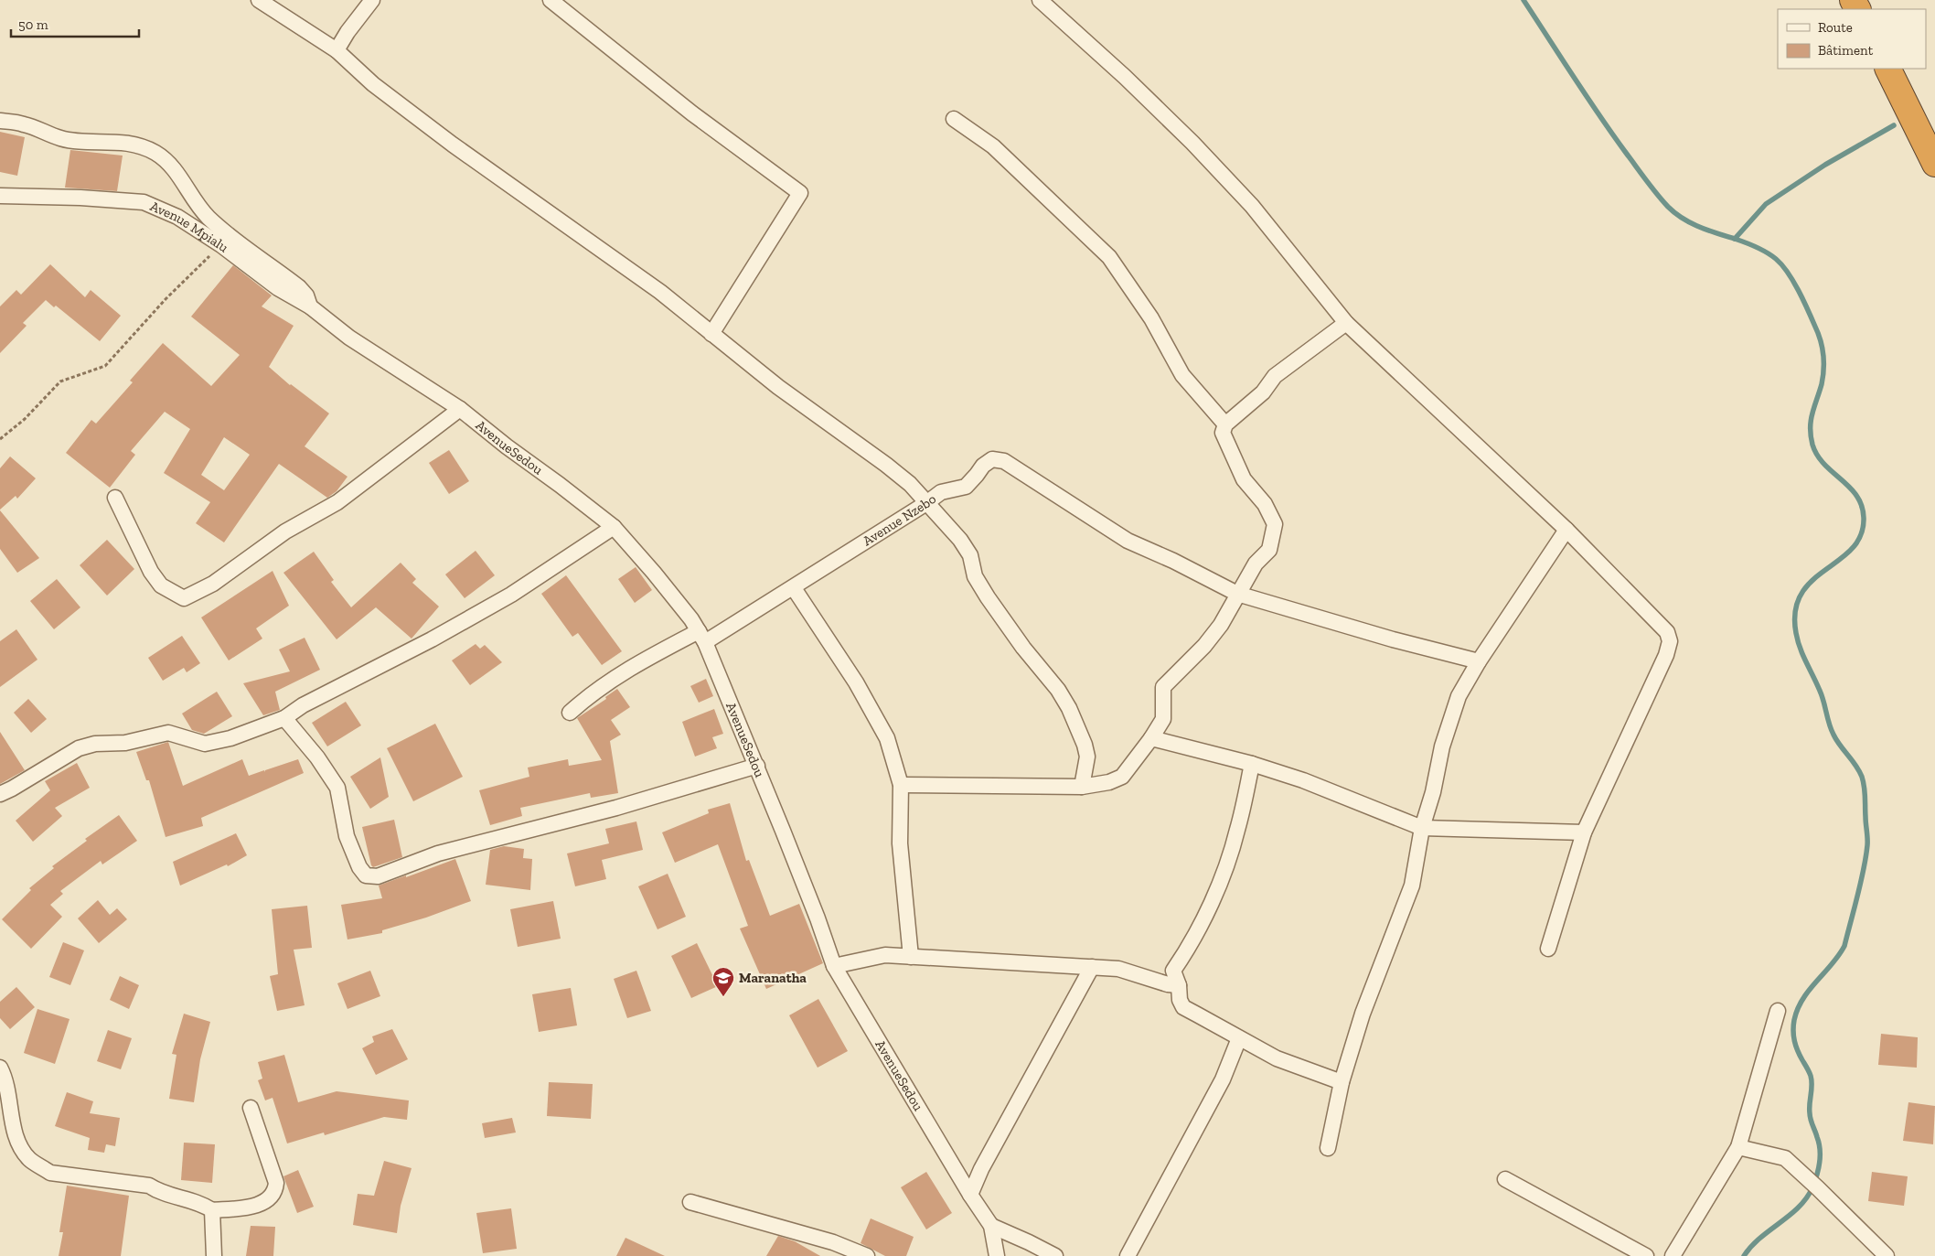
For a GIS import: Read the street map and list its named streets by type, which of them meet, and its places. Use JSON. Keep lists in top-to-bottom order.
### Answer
{
  "streets": {
    "street": ["Avenue Mpialu", "AvenueSedou", "Avenue Nzebo"]
  },
  "crossings": [
    ["Avenue Mpialu", "AvenueSedou"],
    ["AvenueSedou", "Avenue Nzebo"]
  ],
  "places": {
    "school or university": ["Maranatha"]
  },
  "legend": ["Route", "Bâtiment"],
  "scale_bar": "50 m"
}
